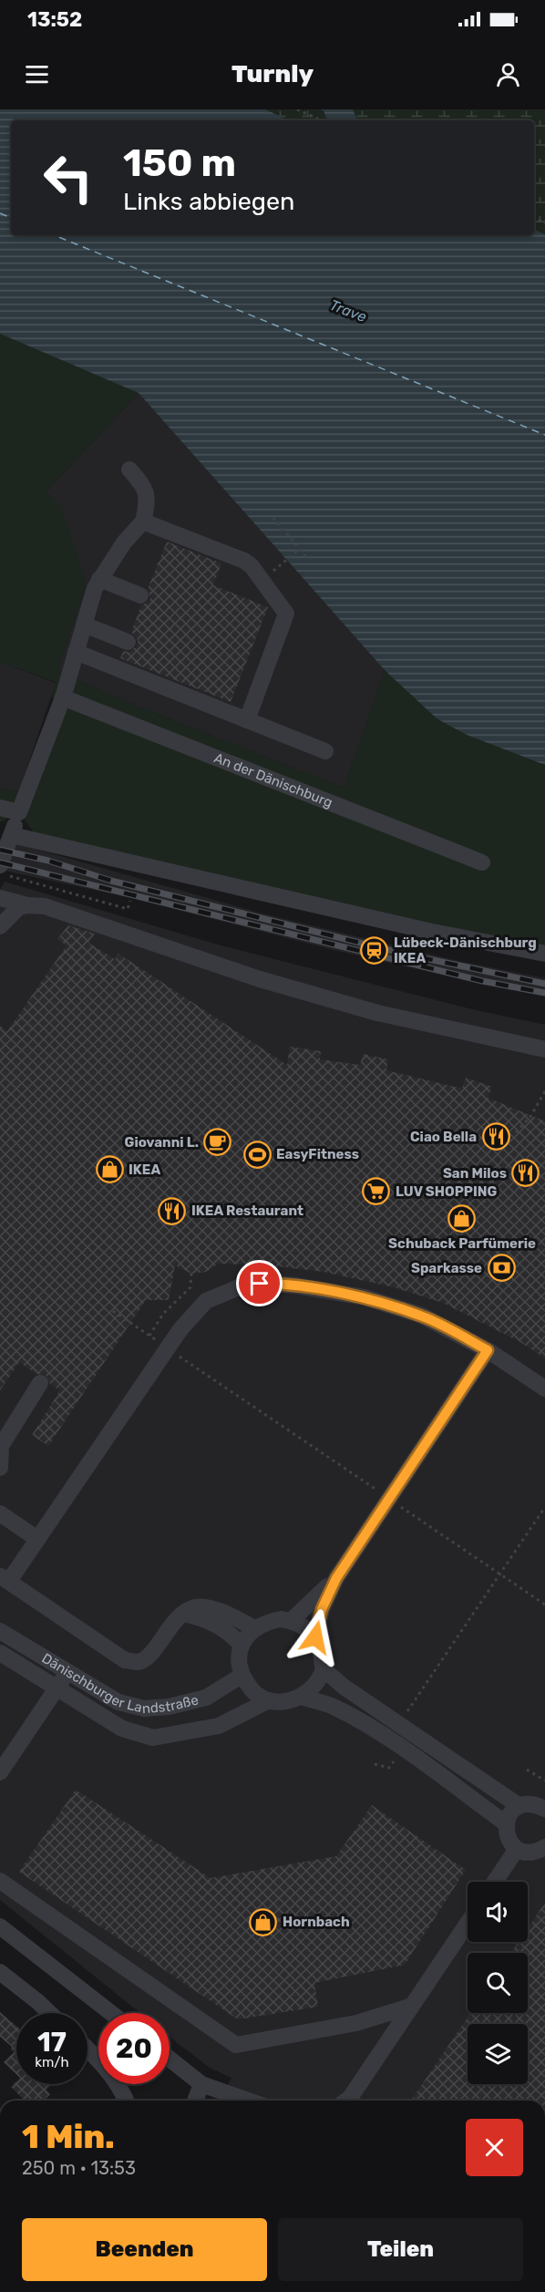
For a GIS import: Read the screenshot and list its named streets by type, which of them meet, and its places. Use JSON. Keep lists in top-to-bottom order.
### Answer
{
  "streets": {
    "street": ["An der Dänischburg", "Dänischburger Landstraße"]
  },
  "water": ["Trave"],
  "places": {
    "station": ["Lübeck-Dänischburg IKEA"],
    "restaurant": ["Ciao Bella", "San Milos", "IKEA Restaurant"],
    "cafe": ["Giovanni L."],
    "sports": ["EasyFitness"],
    "shop": ["IKEA", "Schuback Parfümerie", "Hornbach"],
    "supermarket": ["LUV SHOPPING"],
    "bank": ["Sparkasse"]
  },
  "page": {
    "status": "13:52",
    "header": "Turnly",
    "turn": ["150 m", "Links abbiegen"],
    "speed": "17 km/h",
    "limit": "20",
    "heading": ["1 Min.", "250 m · 13:53"],
    "buttons": ["Beenden", "Teilen"]
  }
}
